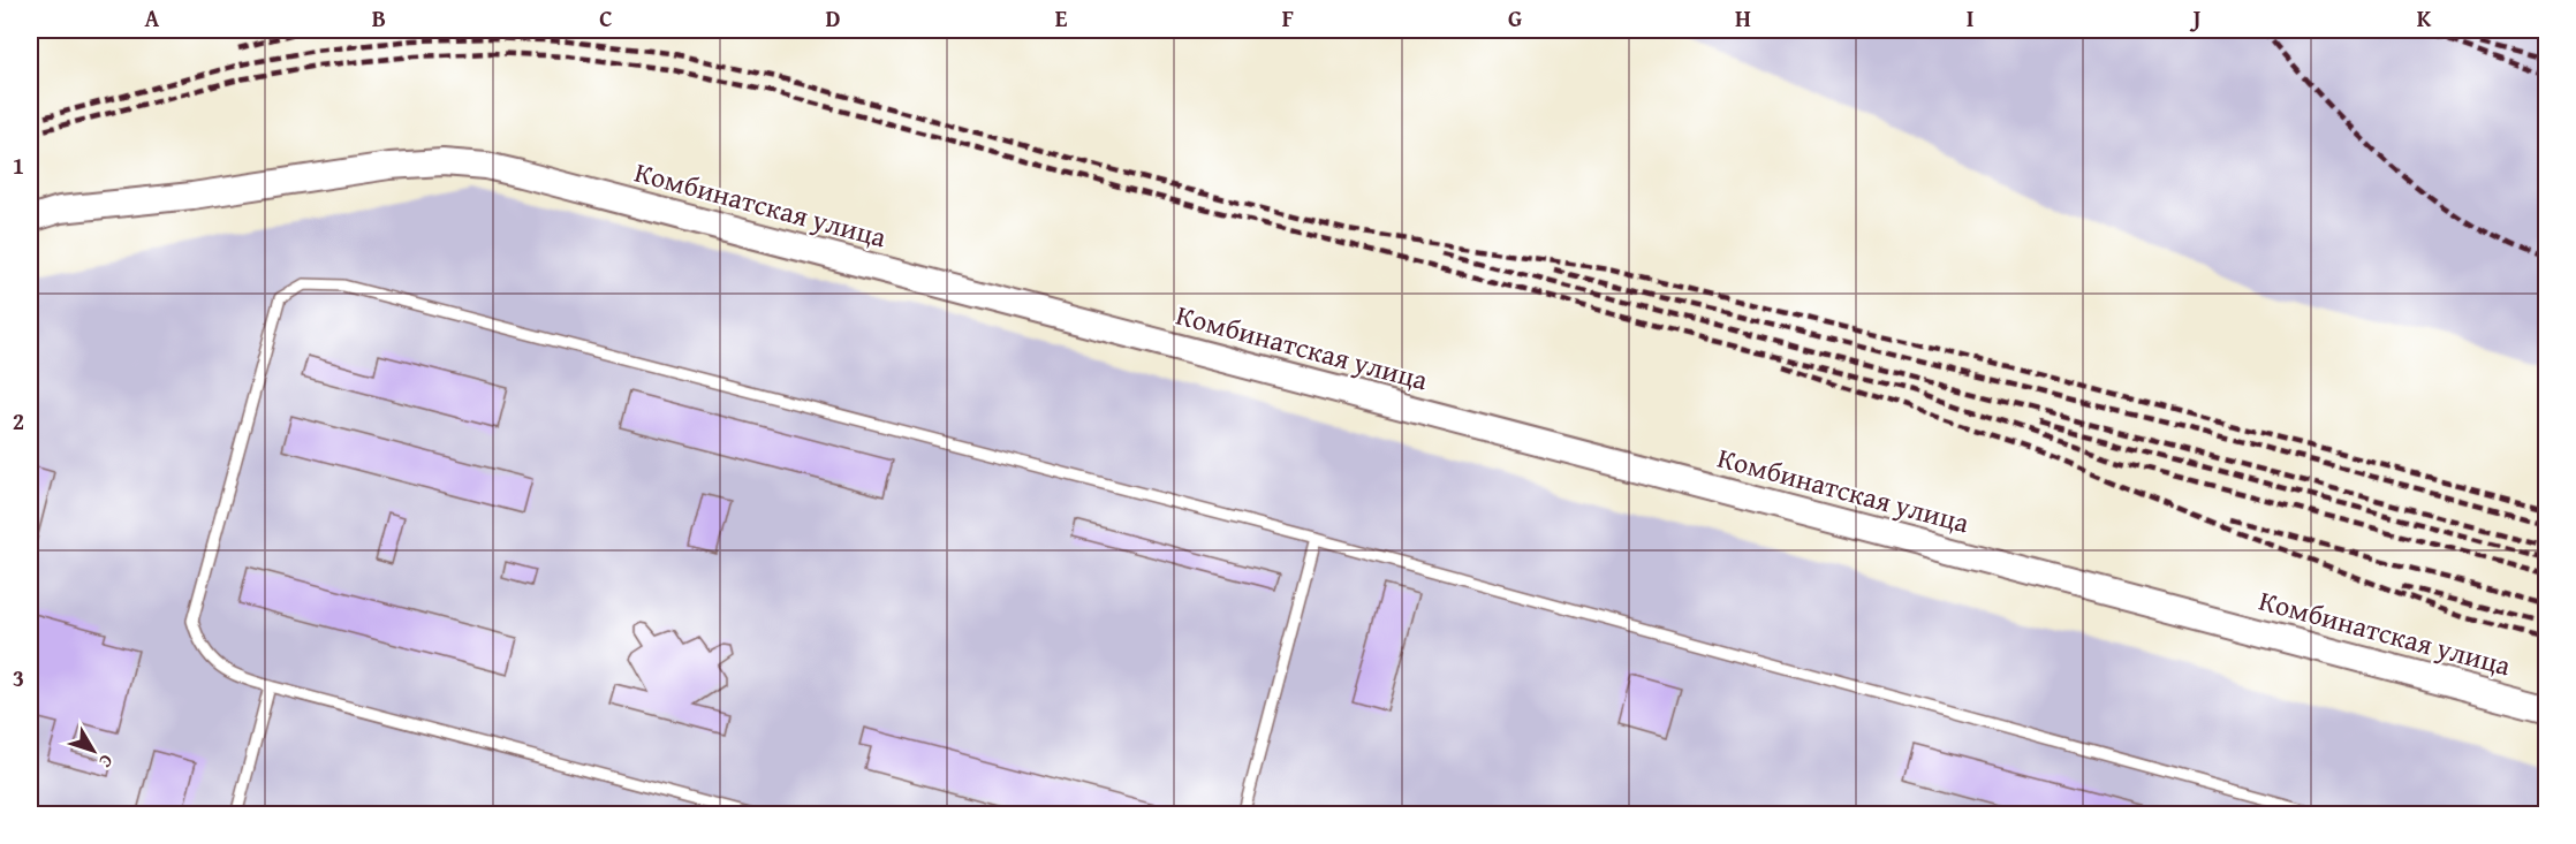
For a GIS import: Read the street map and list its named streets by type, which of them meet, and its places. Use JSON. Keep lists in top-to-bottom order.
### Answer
{
  "streets": {
    "street": ["Комбинатская улица"]
  },
  "north": "bottom right",
  "grid": {
    "columns": [
      "A",
      "B",
      "C",
      "D",
      "E",
      "F",
      "G",
      "H",
      "I",
      "J",
      "K"
    ],
    "rows": ["1", "2", "3"]
  }
}
